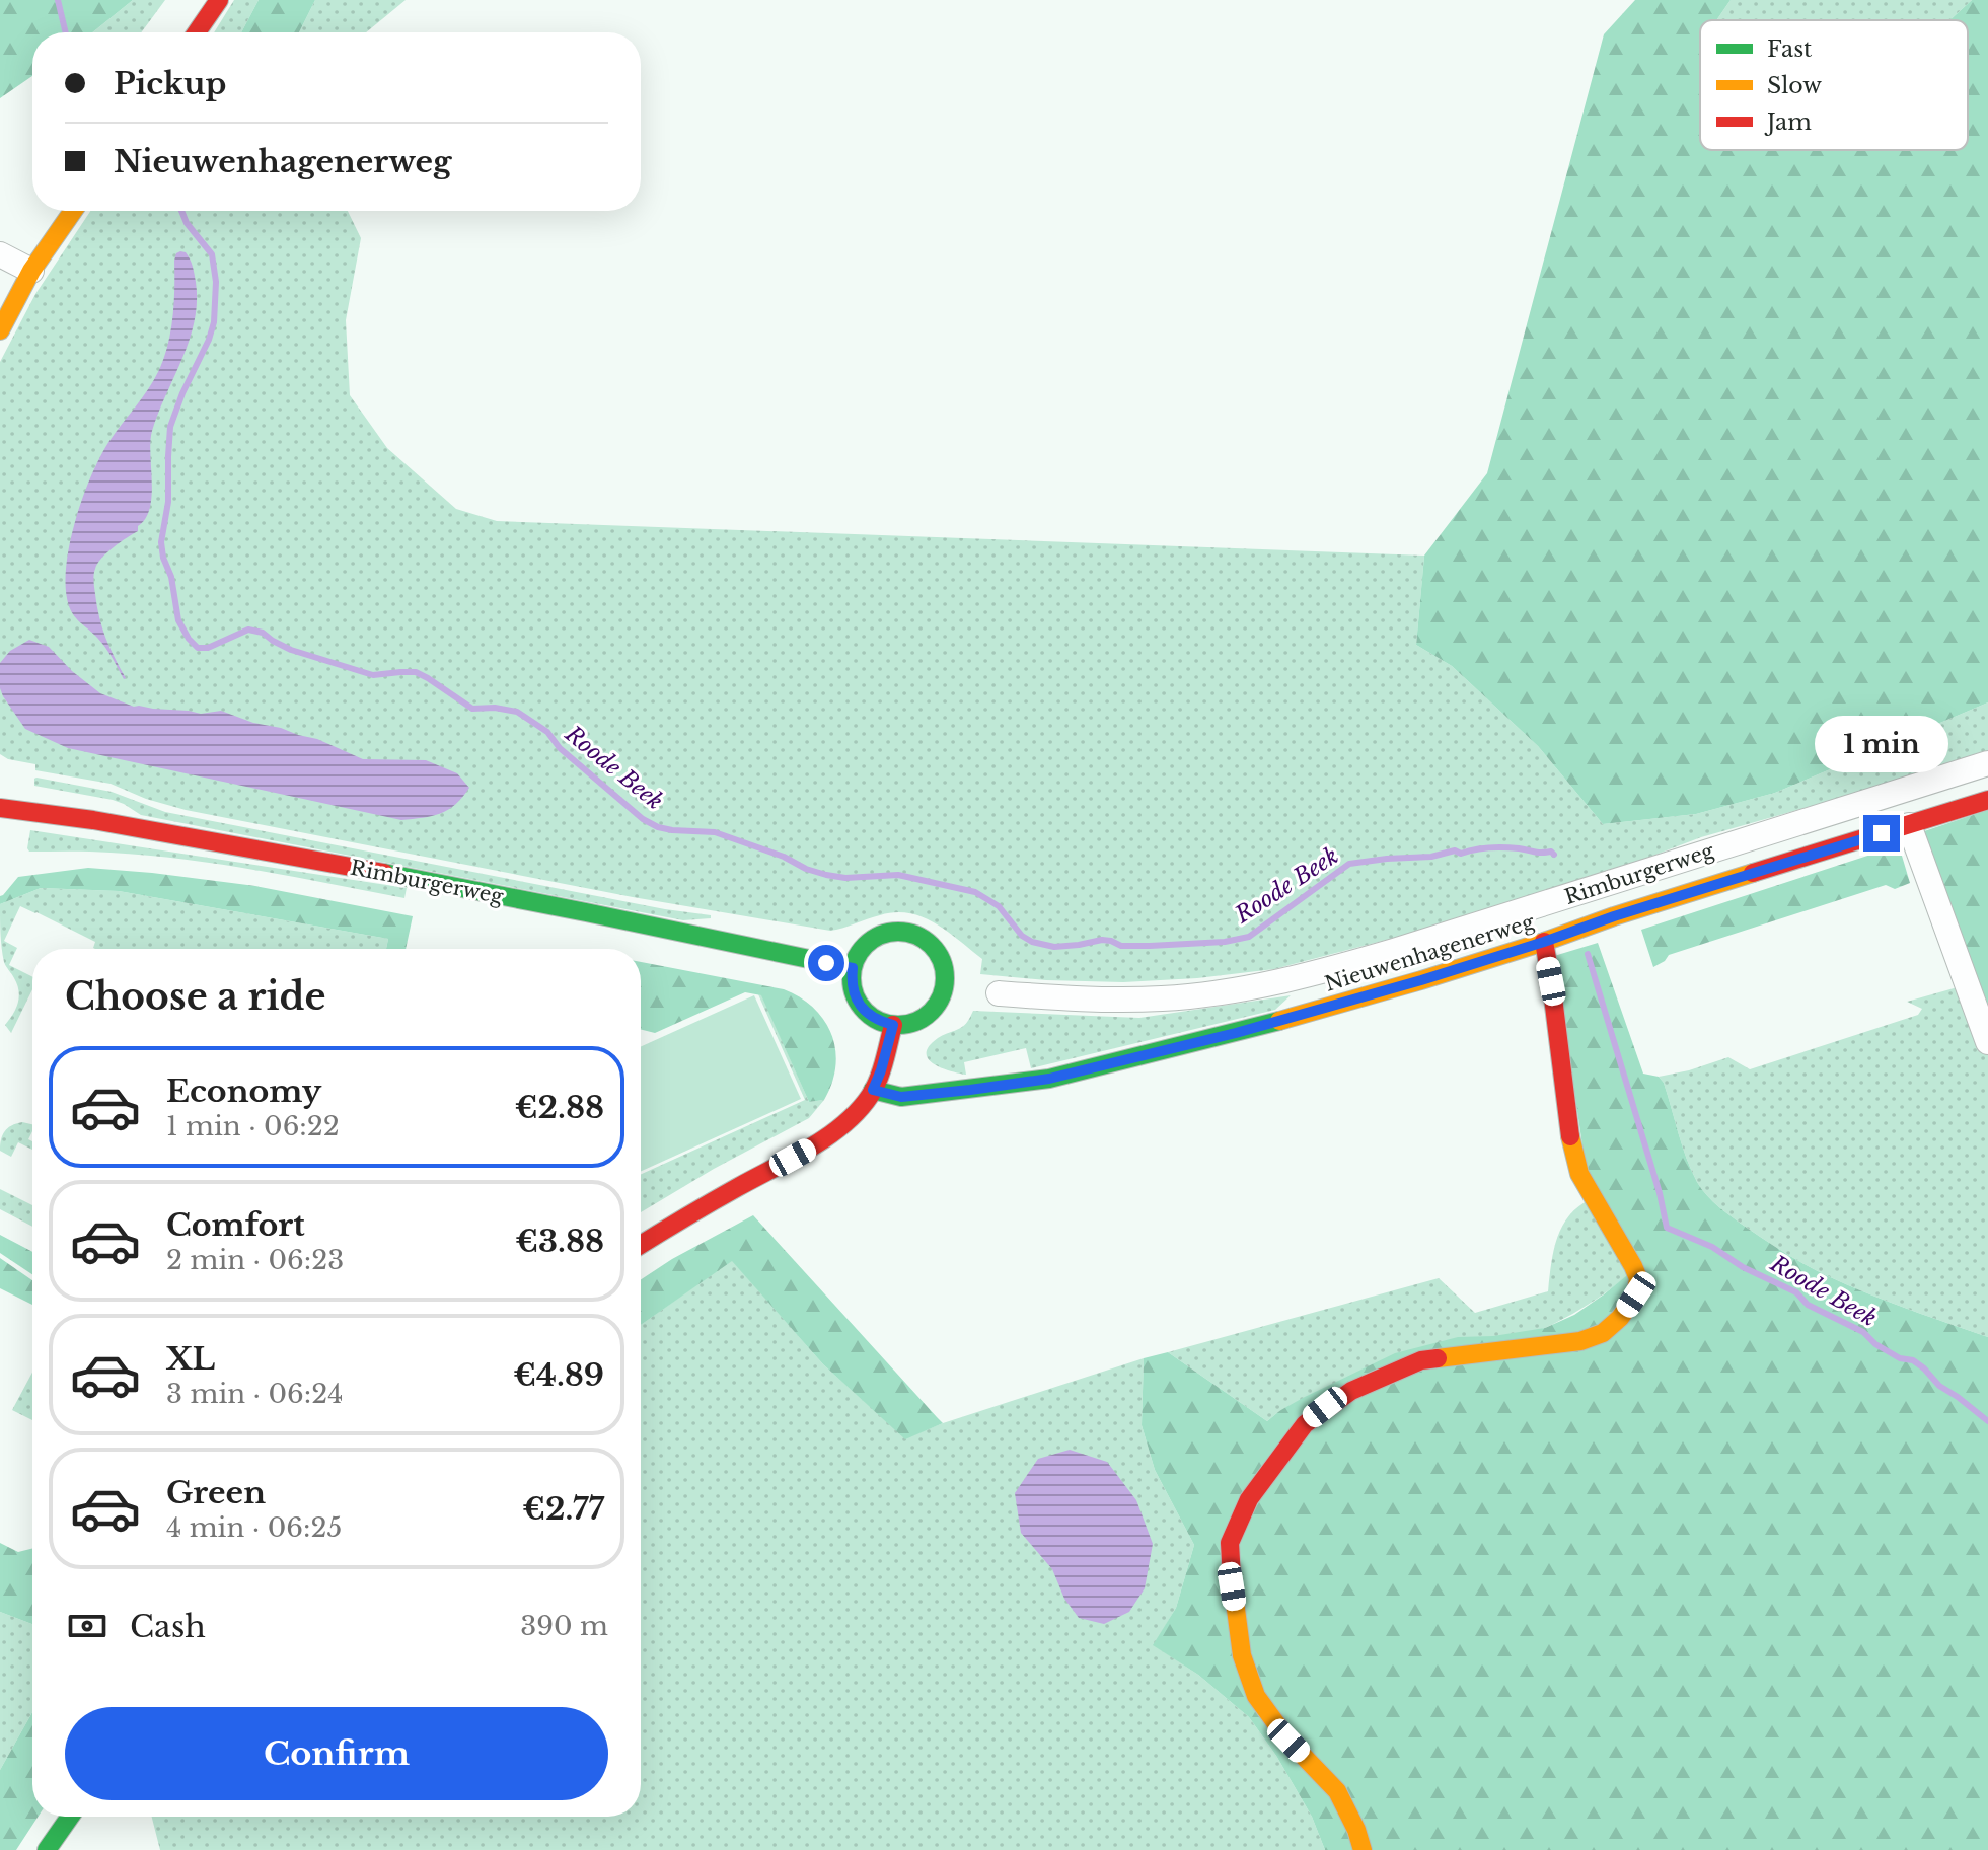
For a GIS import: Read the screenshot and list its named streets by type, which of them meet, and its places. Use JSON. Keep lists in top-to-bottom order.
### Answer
{
  "streets": {
    "street": ["Rimburgerweg", "Nieuwenhagenerweg"]
  },
  "water": ["Roode Beek"],
  "legend": ["Fast", "Slow", "Jam"],
  "page": {
    "banner": ["Pickup", "Nieuwenhagenerweg"],
    "bubble": "1 min",
    "heading": "Choose a ride",
    "list": [
      {
        "name": "Economy",
        "note": "1 min · 06:22",
        "value": "€2.88"
      },
      {
        "name": "Comfort",
        "note": "2 min · 06:23",
        "value": "€3.88"
      },
      {
        "name": "XL",
        "note": "3 min · 06:24",
        "value": "€4.89"
      },
      {
        "name": "Green",
        "note": "4 min · 06:25",
        "value": "€2.77"
      }
    ],
    "pay": ["Cash", "390 m"],
    "buttons": "Confirm"
  }
}
